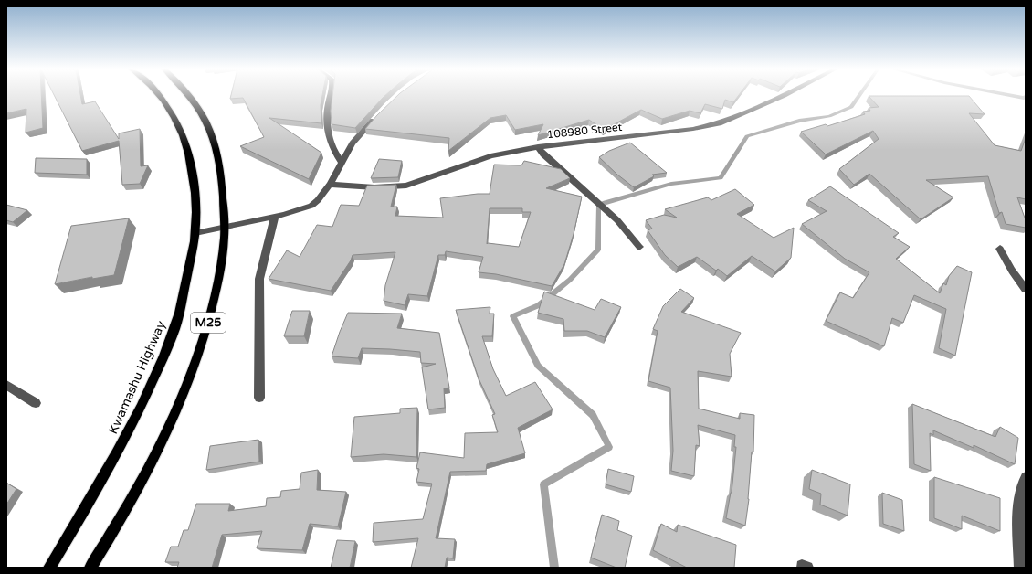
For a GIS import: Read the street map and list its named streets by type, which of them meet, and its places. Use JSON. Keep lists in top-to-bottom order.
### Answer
{
  "streets": {
    "main road": ["M25", "Kwamashu Highway"],
    "street": ["108980 Street"]
  }
}
